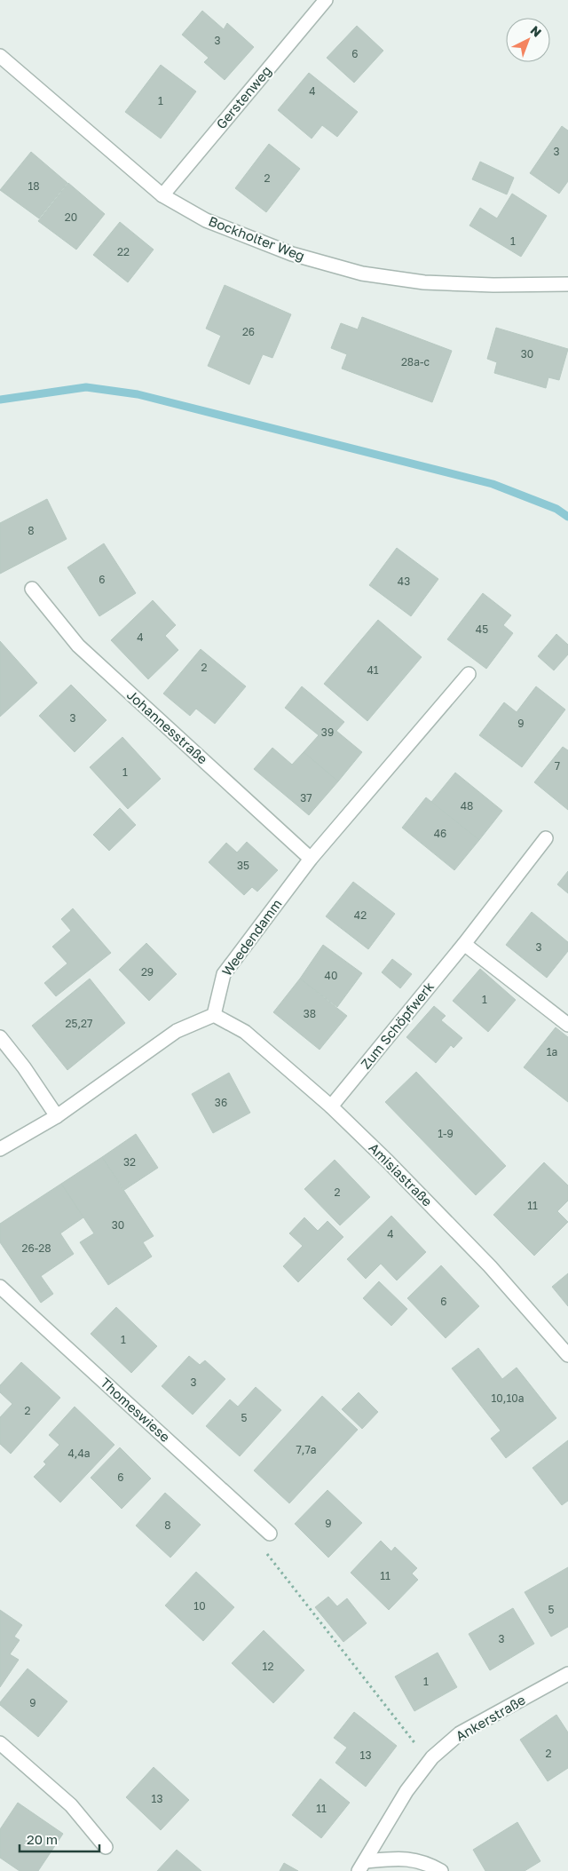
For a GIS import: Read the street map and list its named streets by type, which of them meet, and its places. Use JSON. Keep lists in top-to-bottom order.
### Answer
{
  "streets": {
    "street": [
      "Gerstenweg",
      "Bockholter Weg",
      "Johannesstraße",
      "Weedendamm",
      "Zum Schöpfwerk",
      "Amisiastraße",
      "Thomeswiese",
      "Ankerstraße"
    ]
  },
  "crossings": [
    ["Gerstenweg", "Bockholter Weg"],
    ["Johannesstraße", "Weedendamm"],
    ["Weedendamm", "Amisiastraße"],
    ["Zum Schöpfwerk", "Amisiastraße"]
  ],
  "house_numbers": [
    "3",
    "6",
    "4",
    "1",
    "3",
    "2",
    "18",
    "20",
    "1",
    "22",
    "26",
    "30",
    "28a-c",
    "8",
    "6",
    "43",
    "45",
    "4",
    "2",
    "41",
    "3",
    "9",
    "39",
    "7",
    "1",
    "37",
    "48",
    "46",
    "35",
    "42",
    "3",
    "29",
    "40",
    "1",
    "38",
    "25,27",
    "1a",
    "36",
    "1-9",
    "32",
    "2",
    "11",
    "30",
    "4",
    "26-28",
    "6",
    "1",
    "3",
    "10,10a",
    "2",
    "5",
    "7,7a",
    "4,4a",
    "6",
    "9",
    "8",
    "11",
    "10",
    "5",
    "3",
    "12",
    "1",
    "9",
    "2",
    "13",
    "13",
    "11"
  ],
  "scale_bar": "20 m",
  "north": "top right"
}
